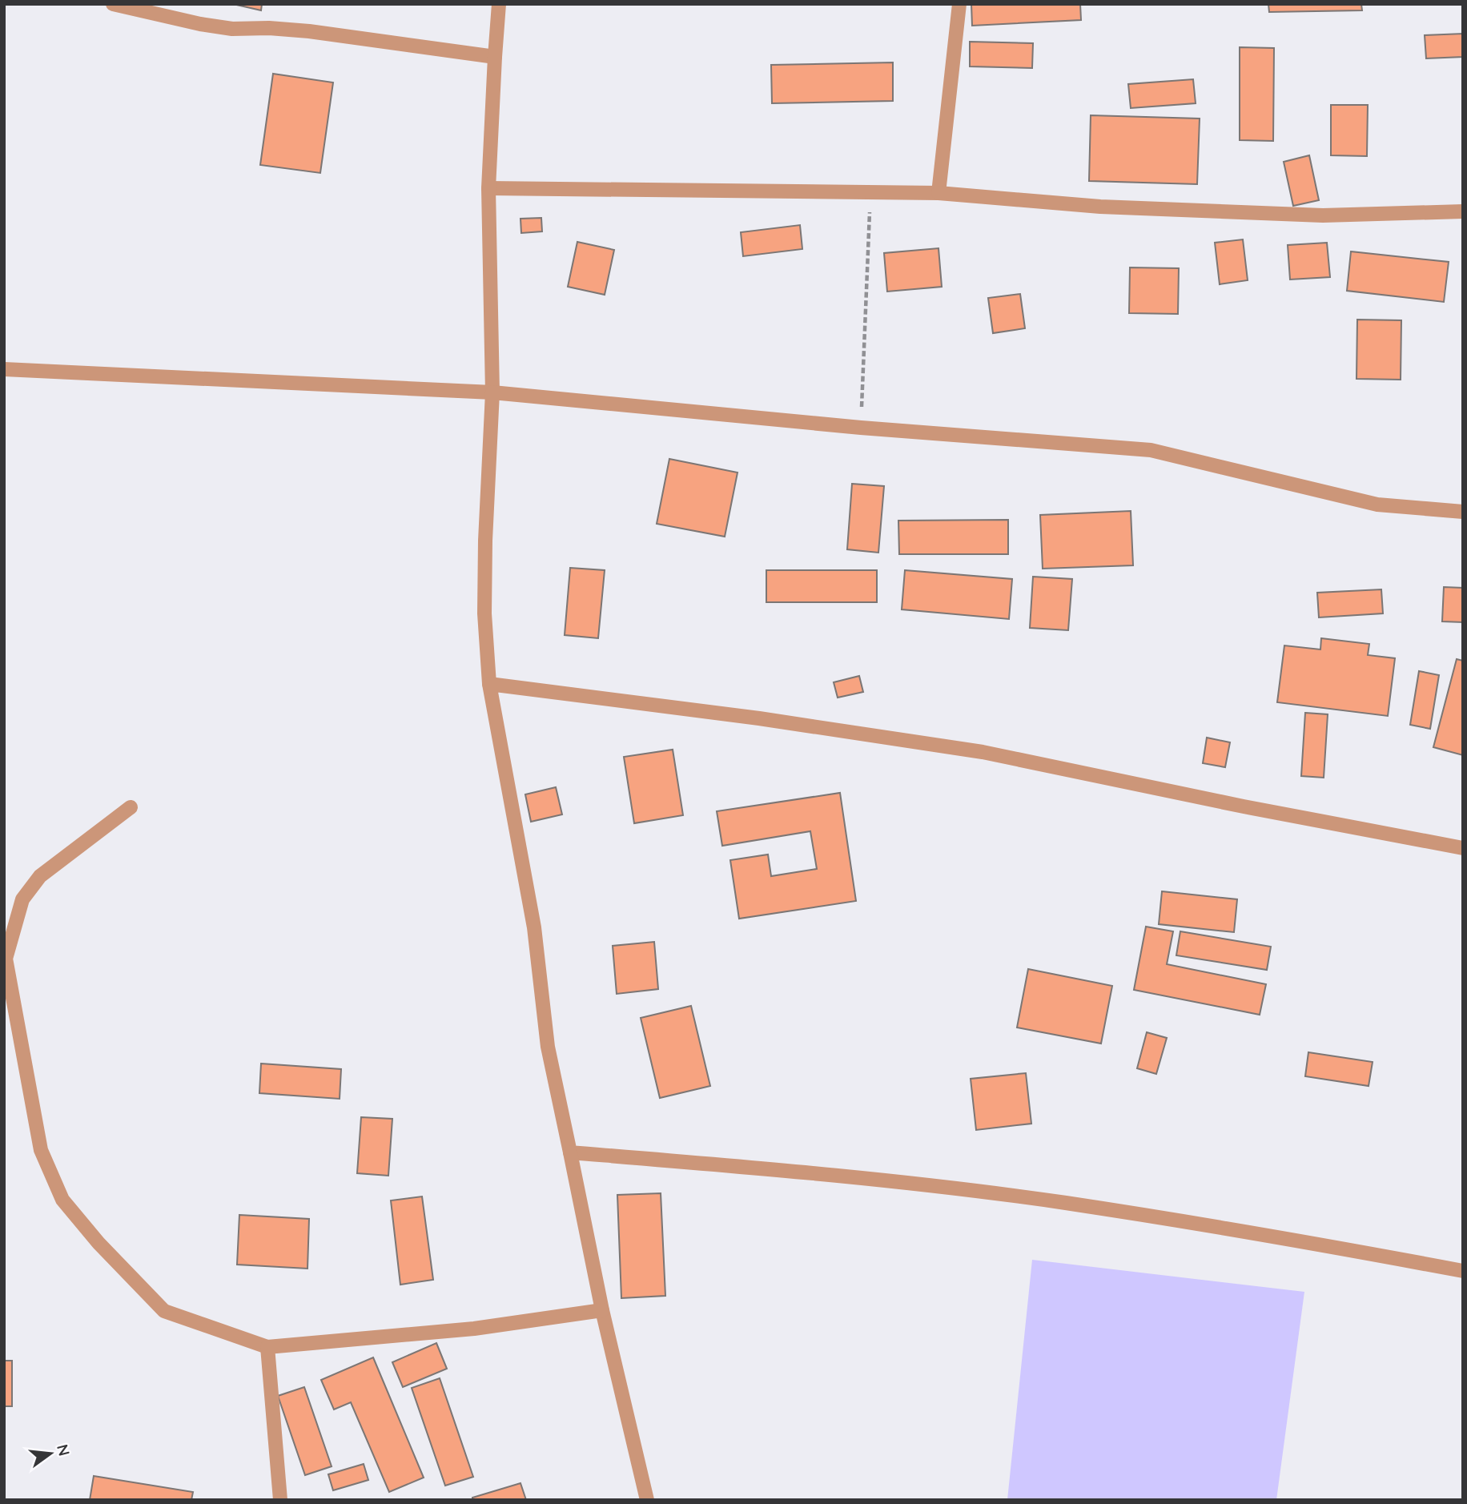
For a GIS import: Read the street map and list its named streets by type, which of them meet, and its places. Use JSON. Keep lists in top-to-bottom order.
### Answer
{
  "north": "right"
}
